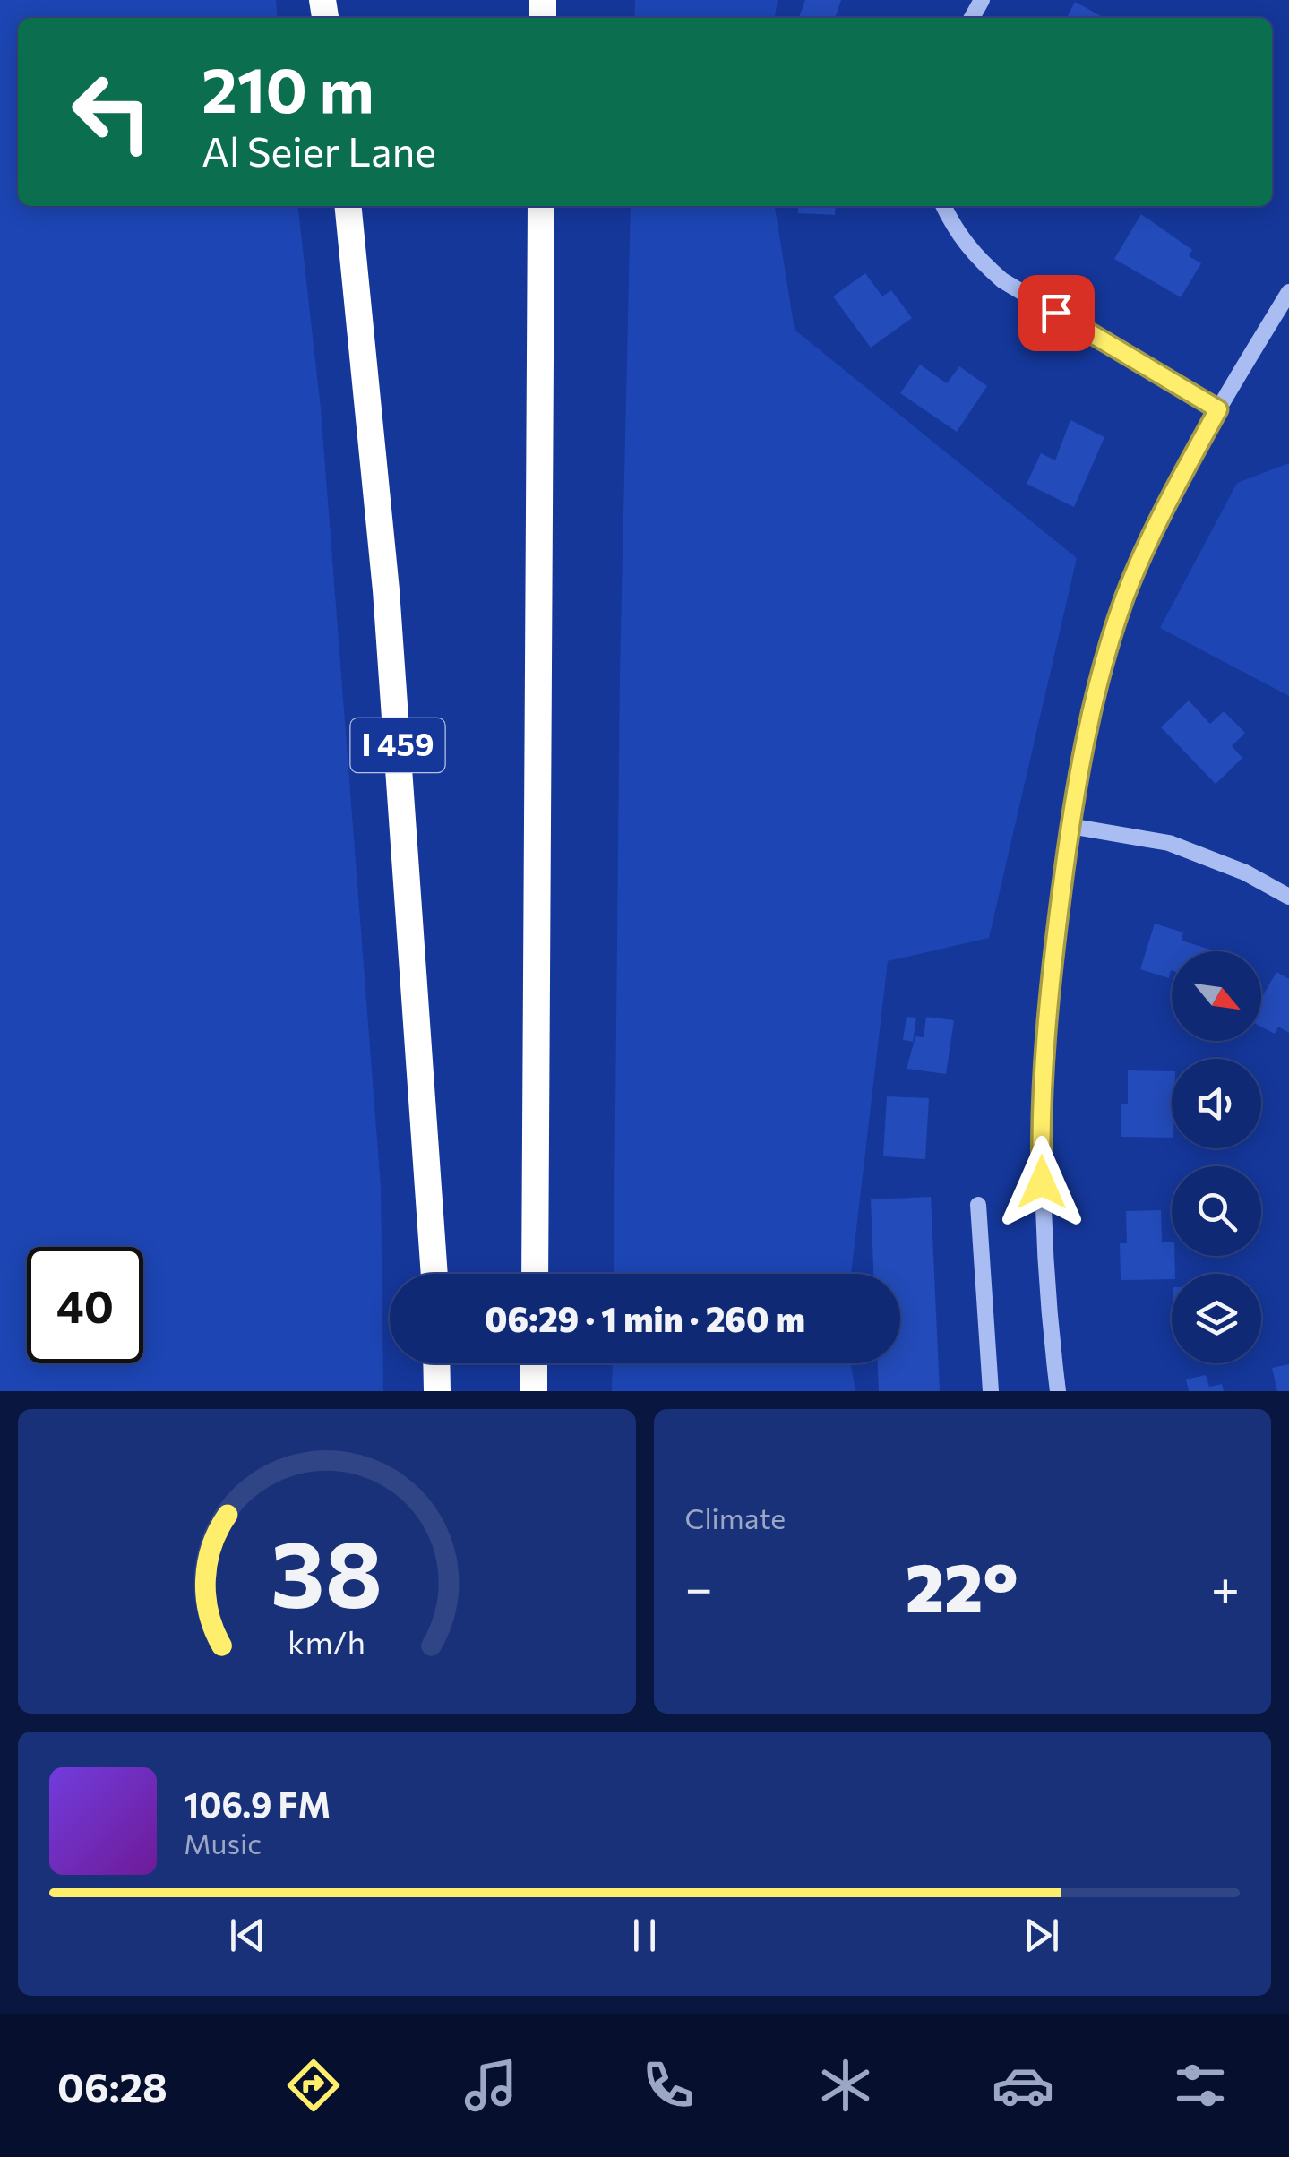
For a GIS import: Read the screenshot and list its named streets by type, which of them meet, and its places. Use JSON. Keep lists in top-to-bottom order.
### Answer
{
  "streets": {
    "highway": ["I 459"]
  },
  "north": "bottom right",
  "page": {
    "turn": ["210 m", "Al Seier Lane"],
    "limit": "40",
    "trip": "06:29 · 1 min · 260 m",
    "tile": "Climate",
    "heat": ["−", "22°", "+"],
    "song": ["106.9 FM", "Music"],
    "tabs": "06:28",
    "gauge": ["38", "km/h"]
  }
}
